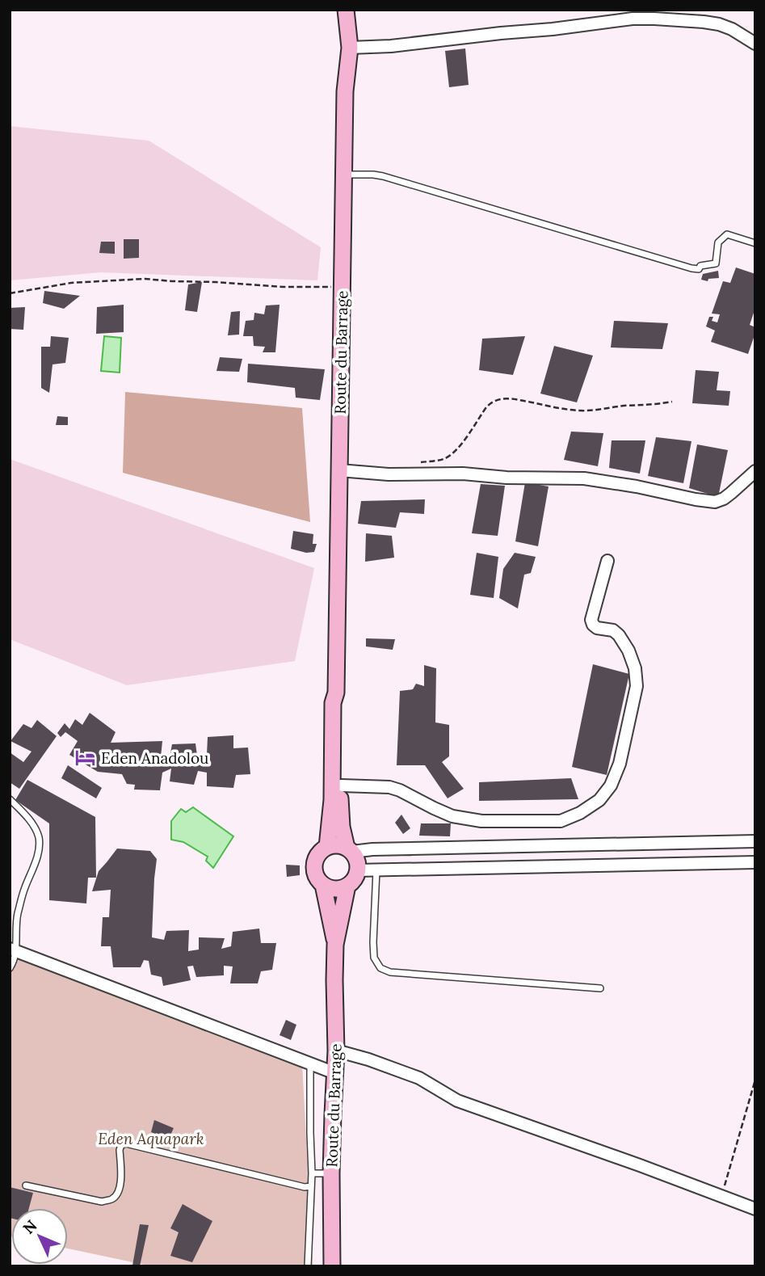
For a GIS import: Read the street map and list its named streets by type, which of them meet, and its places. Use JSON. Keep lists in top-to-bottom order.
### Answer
{
  "streets": {
    "main road": ["Route du Barrage"]
  },
  "parks": ["Eden Aquapark"],
  "places": {
    "hotel": ["Eden Anadolou"]
  },
  "north": "top left"
}
